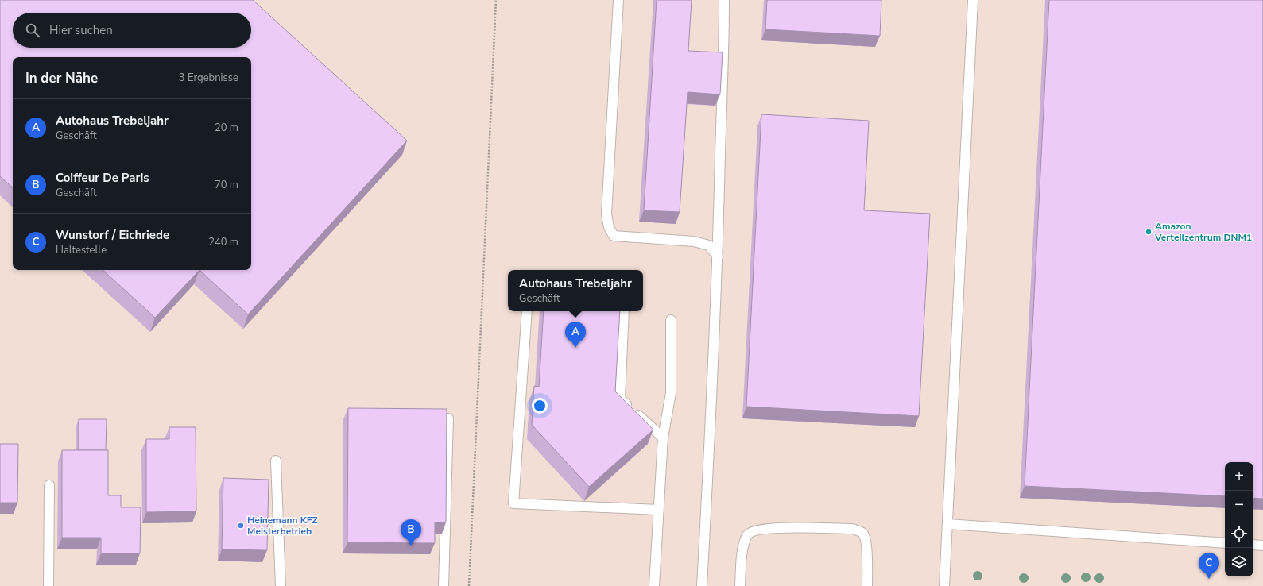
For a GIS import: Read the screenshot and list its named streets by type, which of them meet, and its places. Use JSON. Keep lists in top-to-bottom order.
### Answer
{
  "places": ["Amazon Verteilzentrum DNM1", "Heinemann KFZ Meisterbetrieb"],
  "page": {
    "search": "Hier suchen",
    "heading": ["In der Nähe", "3 Ergebnisse"],
    "list": [
      {
        "mark": "A",
        "name": "Autohaus Trebeljahr",
        "note": "Geschäft",
        "value": "20 m"
      },
      {
        "mark": "B",
        "name": "Coiffeur De Paris",
        "note": "Geschäft",
        "value": "70 m"
      },
      {
        "mark": "C",
        "name": "Wunstorf / Eichriede",
        "note": "Haltestelle",
        "value": "240 m"
      }
    ],
    "popup": ["Autohaus Trebeljahr", "Geschäft"],
    "pins": ["A", "B", "C"],
    "map_buttons": ["+", "−"]
  }
}
